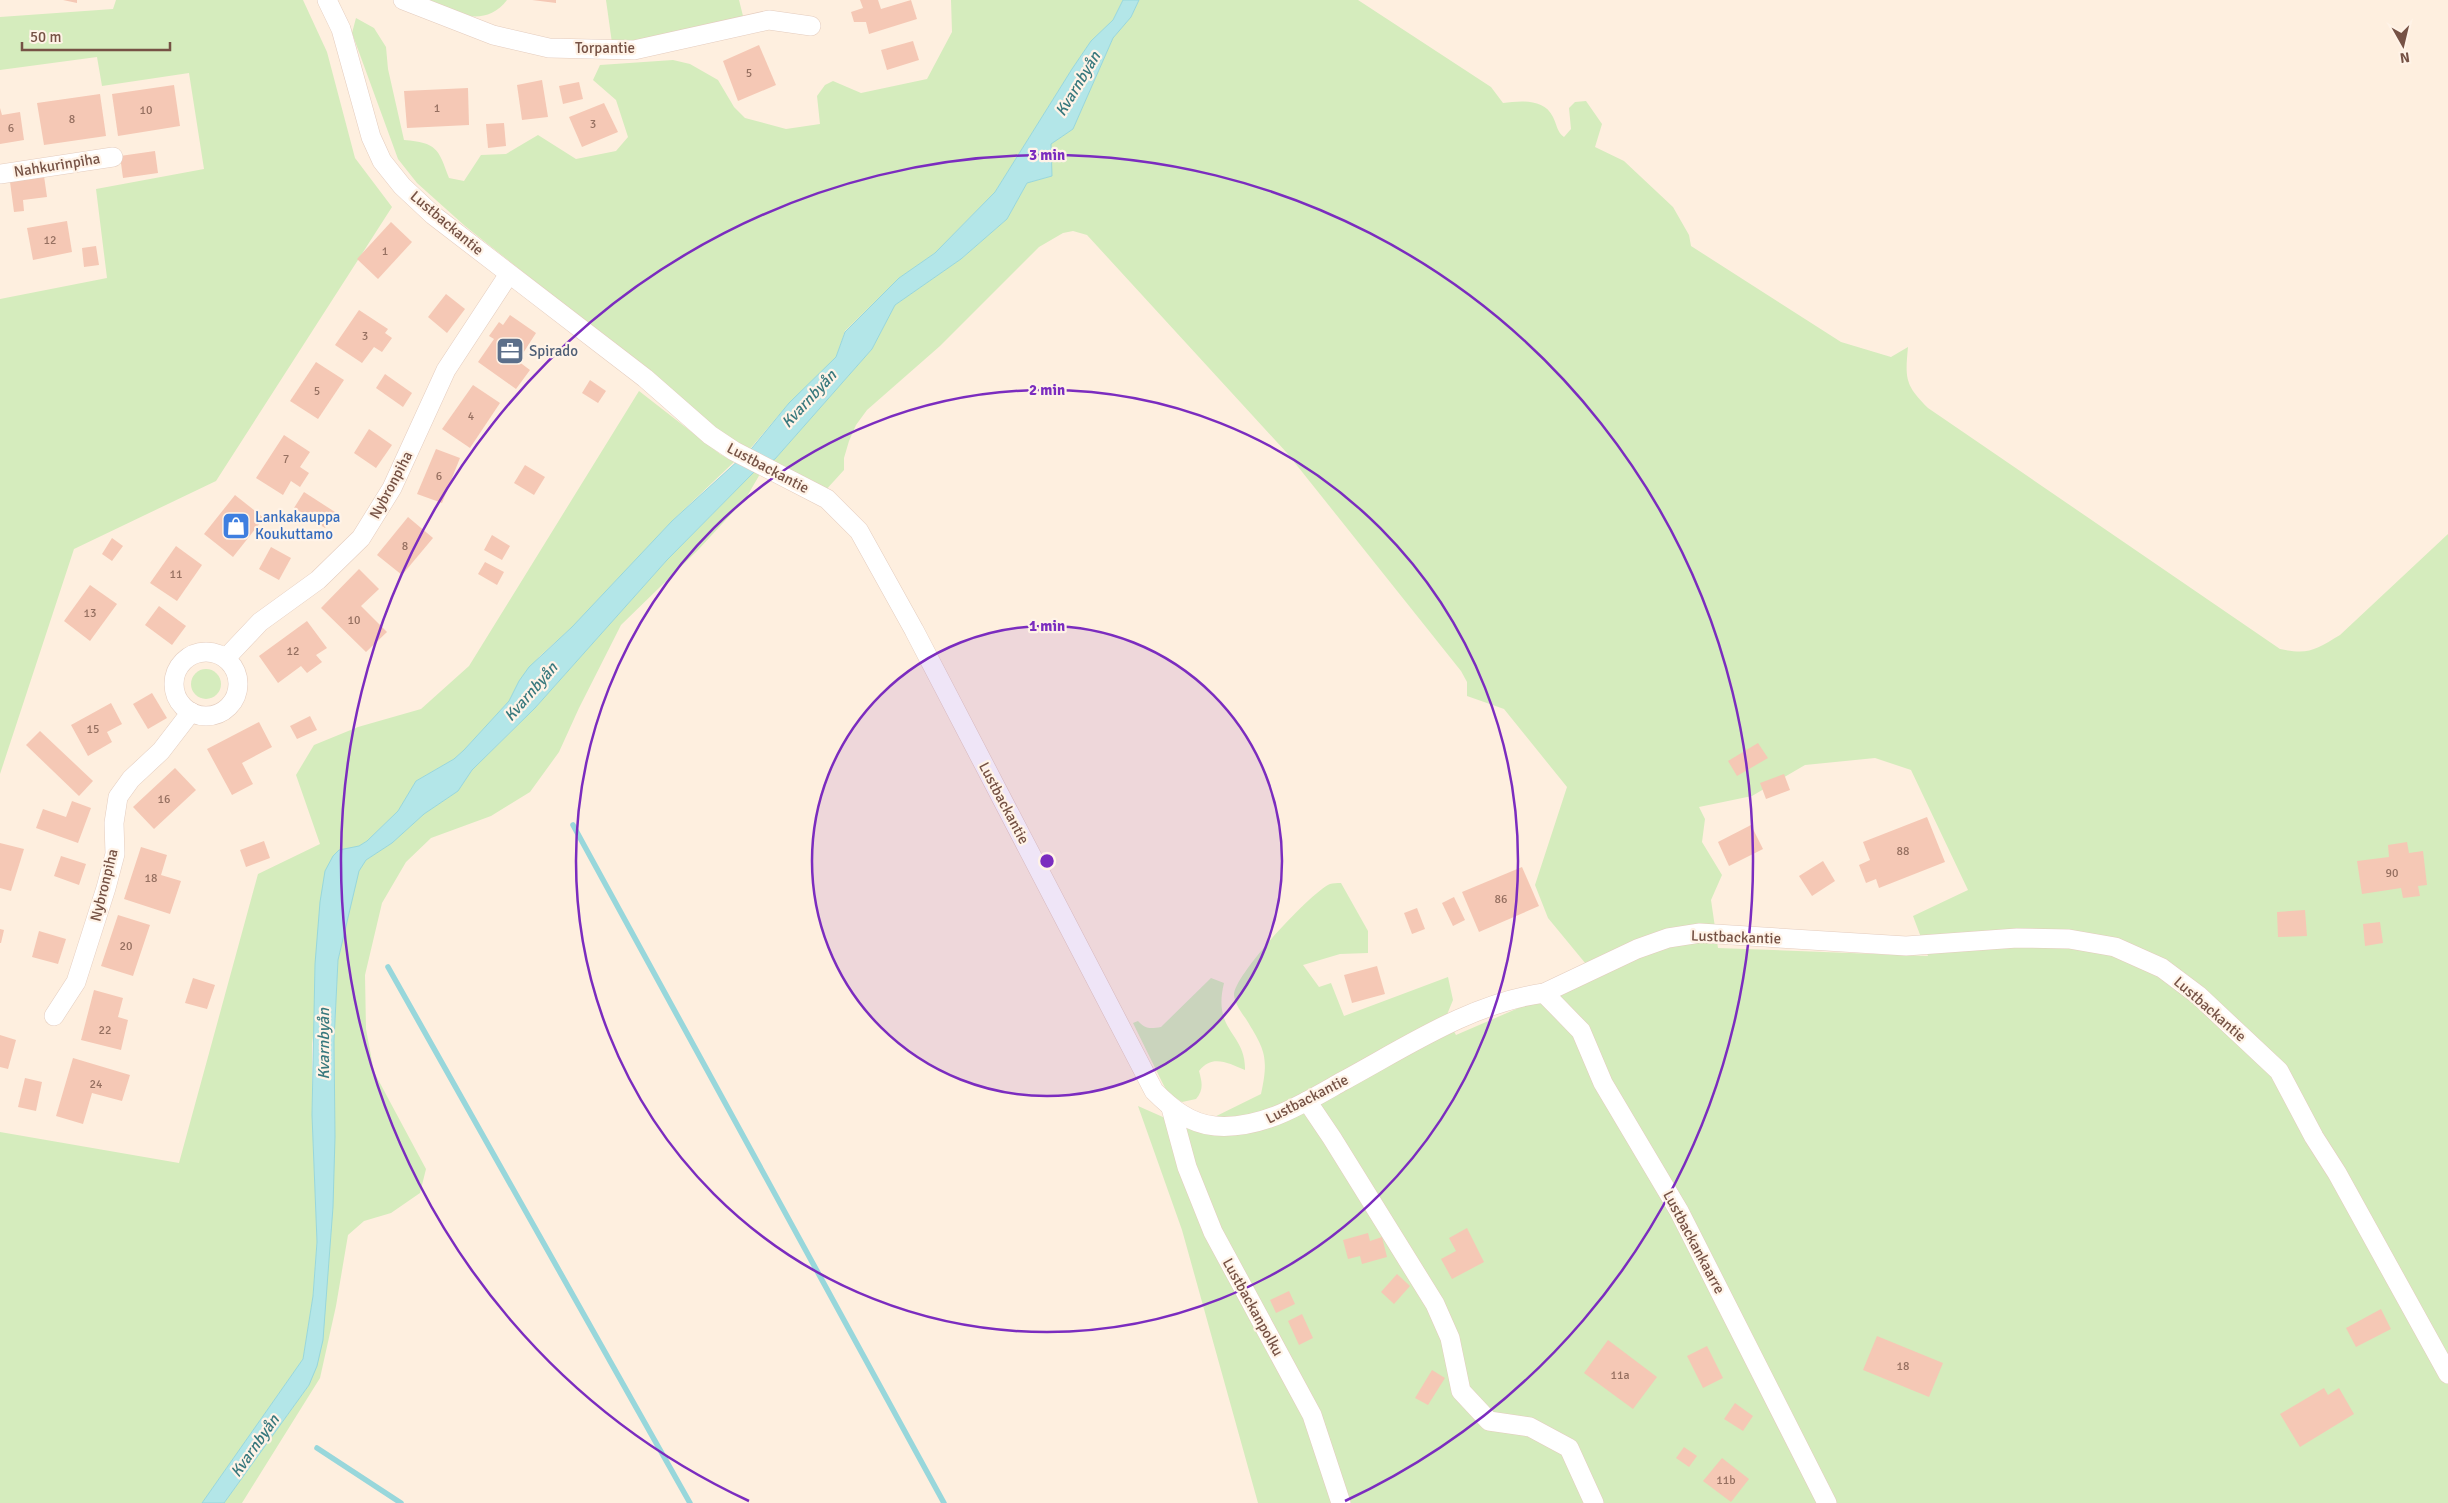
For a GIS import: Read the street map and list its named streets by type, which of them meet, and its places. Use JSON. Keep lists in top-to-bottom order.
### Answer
{
  "streets": {
    "street": [
      "Torpantie",
      "Nahkurinpiha",
      "Lustbackantie",
      "Nybronpiha",
      "Lustbackankaarre",
      "Lustbackanpolku"
    ]
  },
  "crossings": [
    ["Lustbackantie", "Nybronpiha"],
    ["Lustbackantie", "Lustbackankaarre"],
    ["Lustbackantie", "Lustbackanpolku"]
  ],
  "water": ["Kvarnbyån"],
  "places": {
    "office": ["Spirado"],
    "shop": ["Lankakauppa Koukuttamo"]
  },
  "house_numbers": [
    "5",
    "1",
    "10",
    "8",
    "3",
    "6",
    "12",
    "1",
    "3",
    "5",
    "4",
    "7",
    "6",
    "8",
    "11",
    "13",
    "10",
    "12",
    "15",
    "16",
    "88",
    "90",
    "18",
    "86",
    "20",
    "22",
    "24",
    "18",
    "11a",
    "11b"
  ],
  "scale_bar": "50 m",
  "north": "bottom",
  "rings": ["3 min", "2 min", "1 min"]
}
